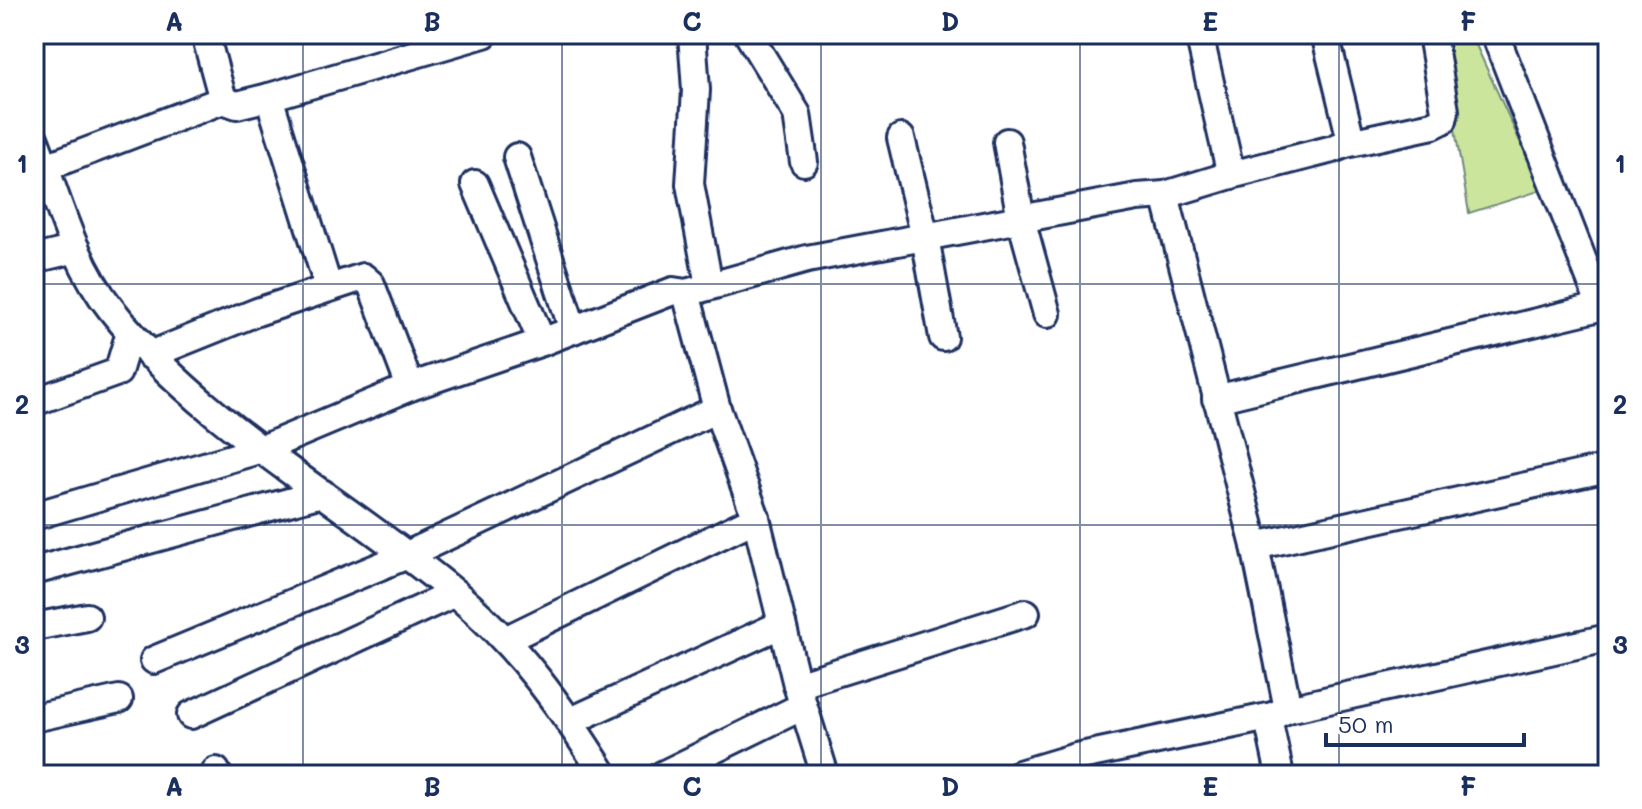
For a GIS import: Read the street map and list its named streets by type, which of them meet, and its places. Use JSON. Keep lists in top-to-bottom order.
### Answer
{
  "scale_bar": "50 m",
  "grid": {
    "columns": [
      "A",
      "B",
      "C",
      "D",
      "E",
      "F"
    ],
    "rows": ["1", "2", "3"]
  }
}
